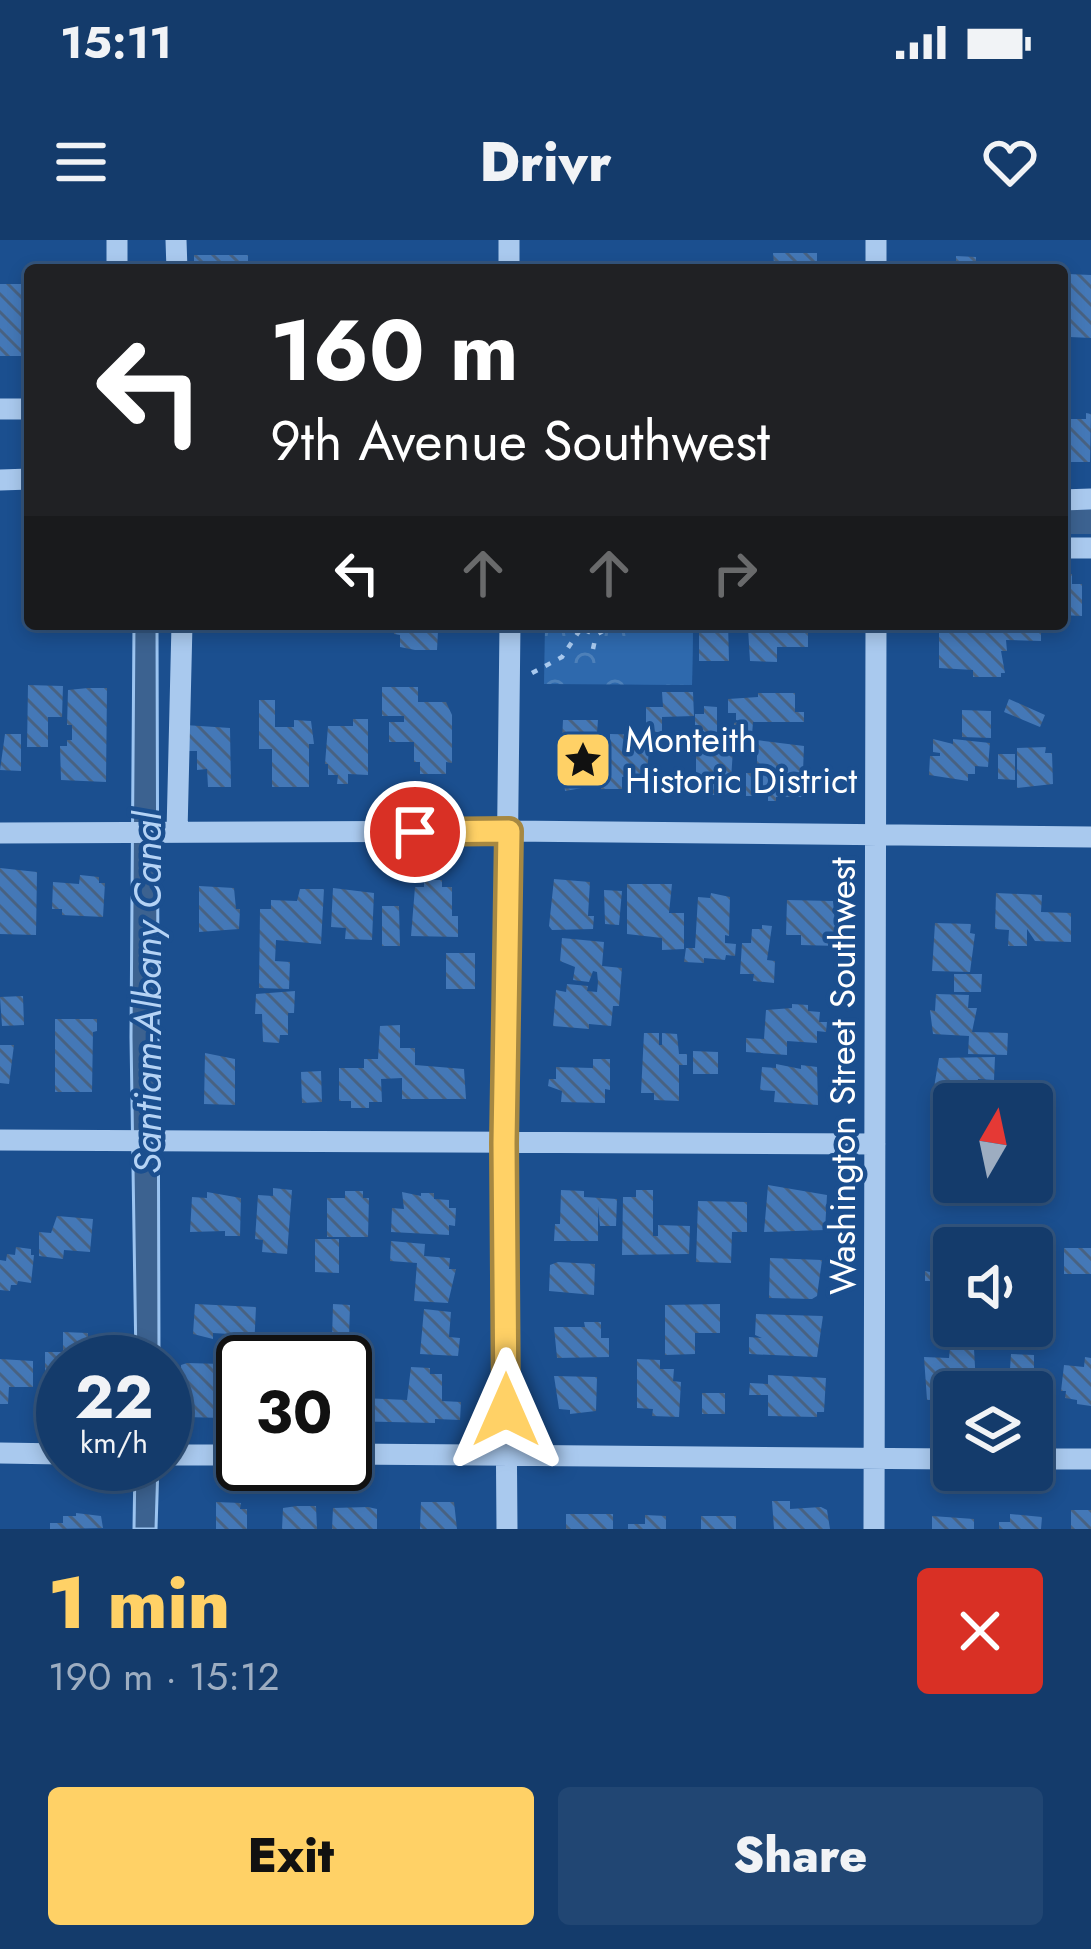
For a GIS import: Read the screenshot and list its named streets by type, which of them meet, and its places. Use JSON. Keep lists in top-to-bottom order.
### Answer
{
  "streets": {
    "street": ["Washington Street Southwest"]
  },
  "water": ["Santiam-Albany Canal"],
  "places": {
    "place": ["Monteith Historic District"]
  },
  "north": "top",
  "page": {
    "status": "15:11",
    "header": "Drivr",
    "turn": ["160 m", "9th Avenue Southwest"],
    "speed": "22 km/h",
    "limit": "30",
    "heading": ["1 min", "190 m · 15:12"],
    "buttons": ["Exit", "Share"]
  }
}
